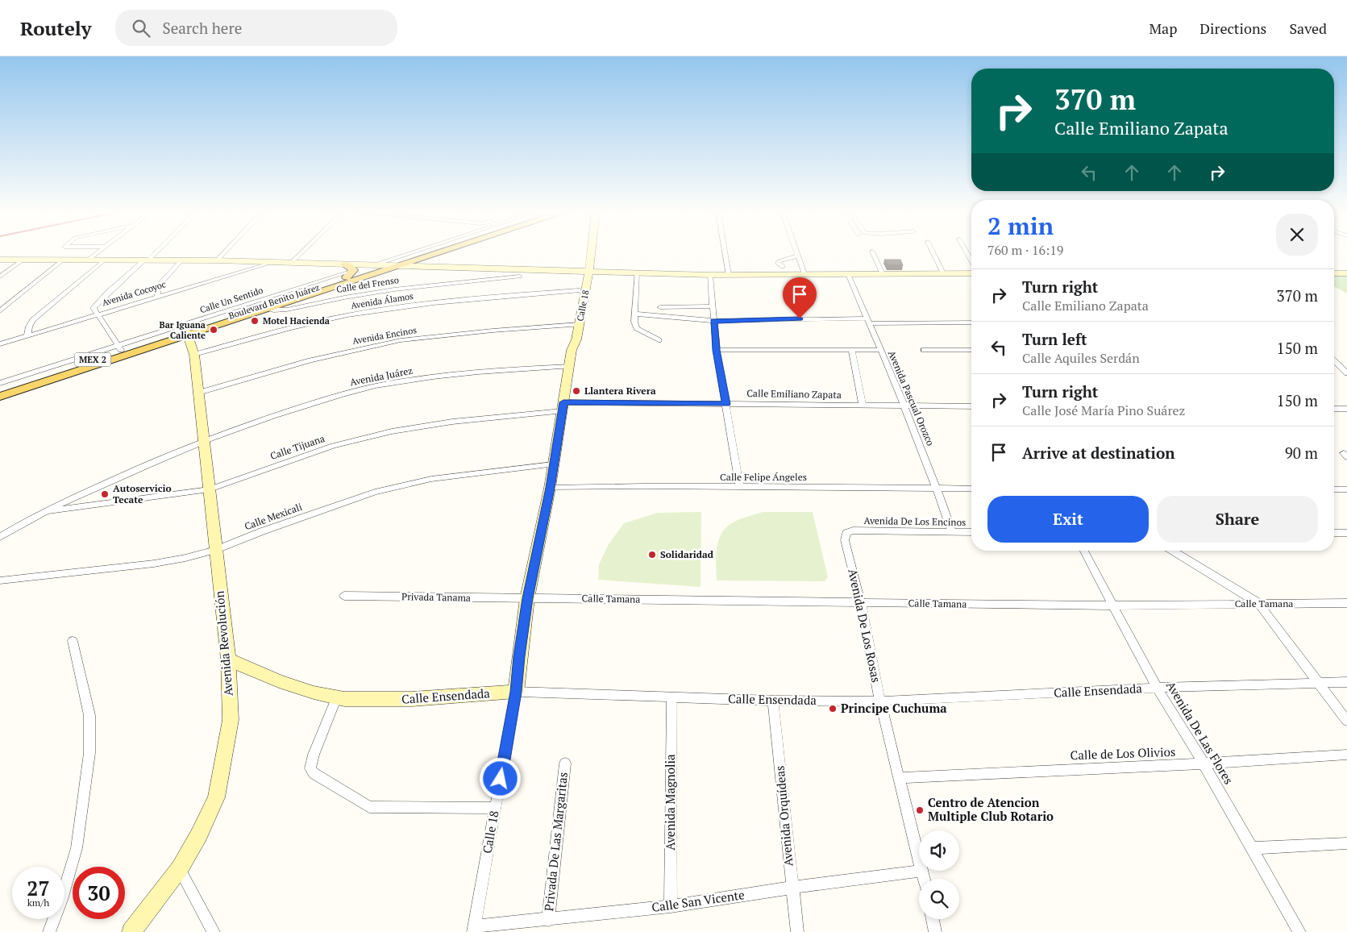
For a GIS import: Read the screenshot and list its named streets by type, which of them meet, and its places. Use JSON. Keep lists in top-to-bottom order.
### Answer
{
  "streets": {
    "main road": ["Boulevard Benito Juárez", "MEX 2"],
    "street": [
      "Calle del Frenso",
      "Avenida Cocoyoc",
      "Avenida Álamos",
      "Calle 18",
      "Avenida Encinos",
      "Avenida Juárez",
      "Calle Emiliano Zapata",
      "Avenida Pascual Orozco",
      "Calle Tijuana",
      "Calle Felipe Ángeles",
      "Calle Mexicali",
      "Avenida De Los Encinos",
      "Privada Tanama",
      "Calle Tamana",
      "Avenida De Los Rosas",
      "Avenida Revolución",
      "Calle Ensendada",
      "Avenida De Las Flores",
      "Calle de Los Olivios",
      "Avenida Magnolia",
      "Avenida Orquídeas",
      "Privada De Las Margaritas",
      "Calle San Vicente"
    ]
  },
  "crossings": [
    ["Calle del Frenso", "Boulevard Benito Juárez"],
    ["Avenida Álamos", "Calle 18"],
    ["Avenida Álamos", "Avenida Revolución"],
    ["Boulevard Benito Juárez", "Avenida Revolución"],
    ["Calle 18", "Avenida Encinos"],
    ["Calle 18", "Avenida Juárez"],
    ["Calle 18", "Calle Emiliano Zapata"],
    ["Calle 18", "Calle Tijuana"],
    ["Calle 18", "Calle Felipe Ángeles"],
    ["Calle 18", "Calle Mexicali"],
    ["Calle 18", "Privada Tanama"],
    ["Calle 18", "Calle Tamana"],
    ["Calle 18", "Calle Ensendada"],
    ["Calle 18", "Calle San Vicente"],
    ["Avenida Encinos", "Avenida Revolución"],
    ["Avenida Juárez", "Calle Tijuana"],
    ["Avenida Juárez", "Avenida Revolución"],
    ["Calle Emiliano Zapata", "Avenida Pascual Orozco"],
    ["Calle Emiliano Zapata", "Calle Tijuana"],
    ["Avenida Pascual Orozco", "Calle Felipe Ángeles"],
    ["Avenida Pascual Orozco", "Avenida De Los Encinos"],
    ["Calle Tijuana", "Avenida Revolución"],
    ["Calle Mexicali", "Avenida Revolución"],
    ["Avenida De Los Encinos", "Avenida De Los Rosas"],
    ["Privada Tanama", "Calle Tamana"],
    ["Calle Tamana", "Avenida De Los Rosas"],
    ["Calle Tamana", "Avenida De Las Flores"],
    ["Avenida De Los Rosas", "Calle Ensendada"],
    ["Avenida De Los Rosas", "Calle de Los Olivios"],
    ["Avenida De Los Rosas", "Calle San Vicente"],
    ["Avenida Revolución", "Calle Ensendada"],
    ["Calle Ensendada", "Avenida De Las Flores"],
    ["Calle Ensendada", "Avenida Magnolia"],
    ["Calle Ensendada", "Avenida Orquídeas"],
    ["Avenida De Las Flores", "Calle de Los Olivios"],
    ["Avenida Magnolia", "Calle San Vicente"],
    ["Avenida Orquídeas", "Calle San Vicente"],
    ["Privada De Las Margaritas", "Calle San Vicente"]
  ],
  "places": [
    "Motel Hacienda",
    "Bar Iguana Caliente",
    "Llantera Rivera",
    "Autoservicio Tecate",
    "Solidaridad",
    "Principe Cuchuma",
    "Centro de Atencion Multiple Club Rotario"
  ],
  "page": {
    "header": "Routely",
    "search": "Search here",
    "nav": ["Map", "Directions", "Saved"],
    "turn": ["370 m", "Calle Emiliano Zapata"],
    "heading": ["2 min", "760 m · 16:19"],
    "list": [
      {
        "name": "Turn right",
        "note": "Calle Emiliano Zapata",
        "value": "370 m"
      },
      {
        "name": "Turn left",
        "note": "Calle Aquiles Serdán",
        "value": "150 m"
      },
      {
        "name": "Turn right",
        "note": "Calle José María Pino Suárez",
        "value": "150 m"
      },
      {
        "name": "Arrive at destination",
        "value": "90 m"
      }
    ],
    "buttons": ["Exit", "Share"],
    "speed": "27 km/h",
    "limit": "30"
  }
}
